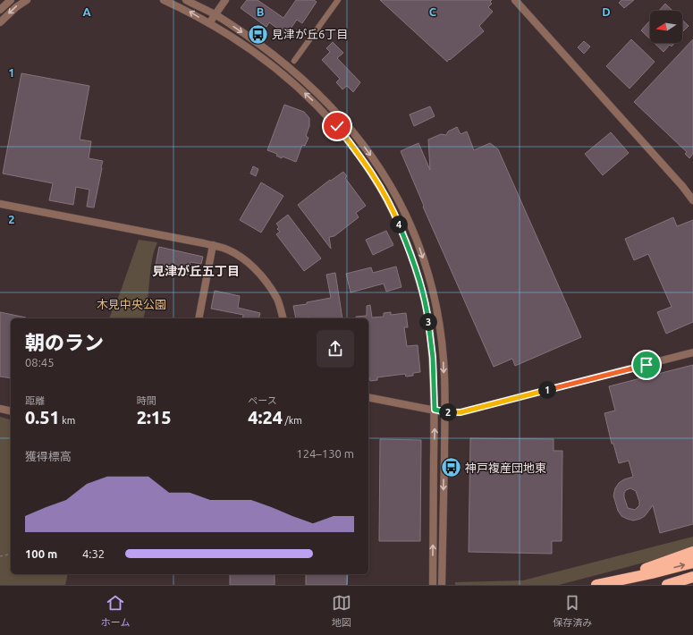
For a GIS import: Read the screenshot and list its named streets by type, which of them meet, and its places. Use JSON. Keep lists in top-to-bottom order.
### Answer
{
  "districts": ["見津が丘五丁目"],
  "parks": ["木見中央公園"],
  "places": {
    "bus stop": ["見津が丘6丁目", "神戸複産団地東"]
  },
  "north": "left",
  "page": {
    "pins": [
      "4",
      "3",
      "1",
      "2"
    ],
    "heading": ["朝のラン", "08:45"],
    "stats": [
      ["距離", "0.51 km"],
      ["時間", "2:15"],
      ["ペース", "4:24 /km"]
    ],
    "chart": ["獲得標高", "124–130 m"],
    "list": [
      {
        "name": "100 m",
        "note": "4:32"
      }
    ],
    "tabs": ["ホーム", "地図", "保存済み"]
  },
  "grid": {
    "columns": [
      "A",
      "B",
      "C",
      "D"
    ],
    "rows": ["1", "2"]
  }
}
